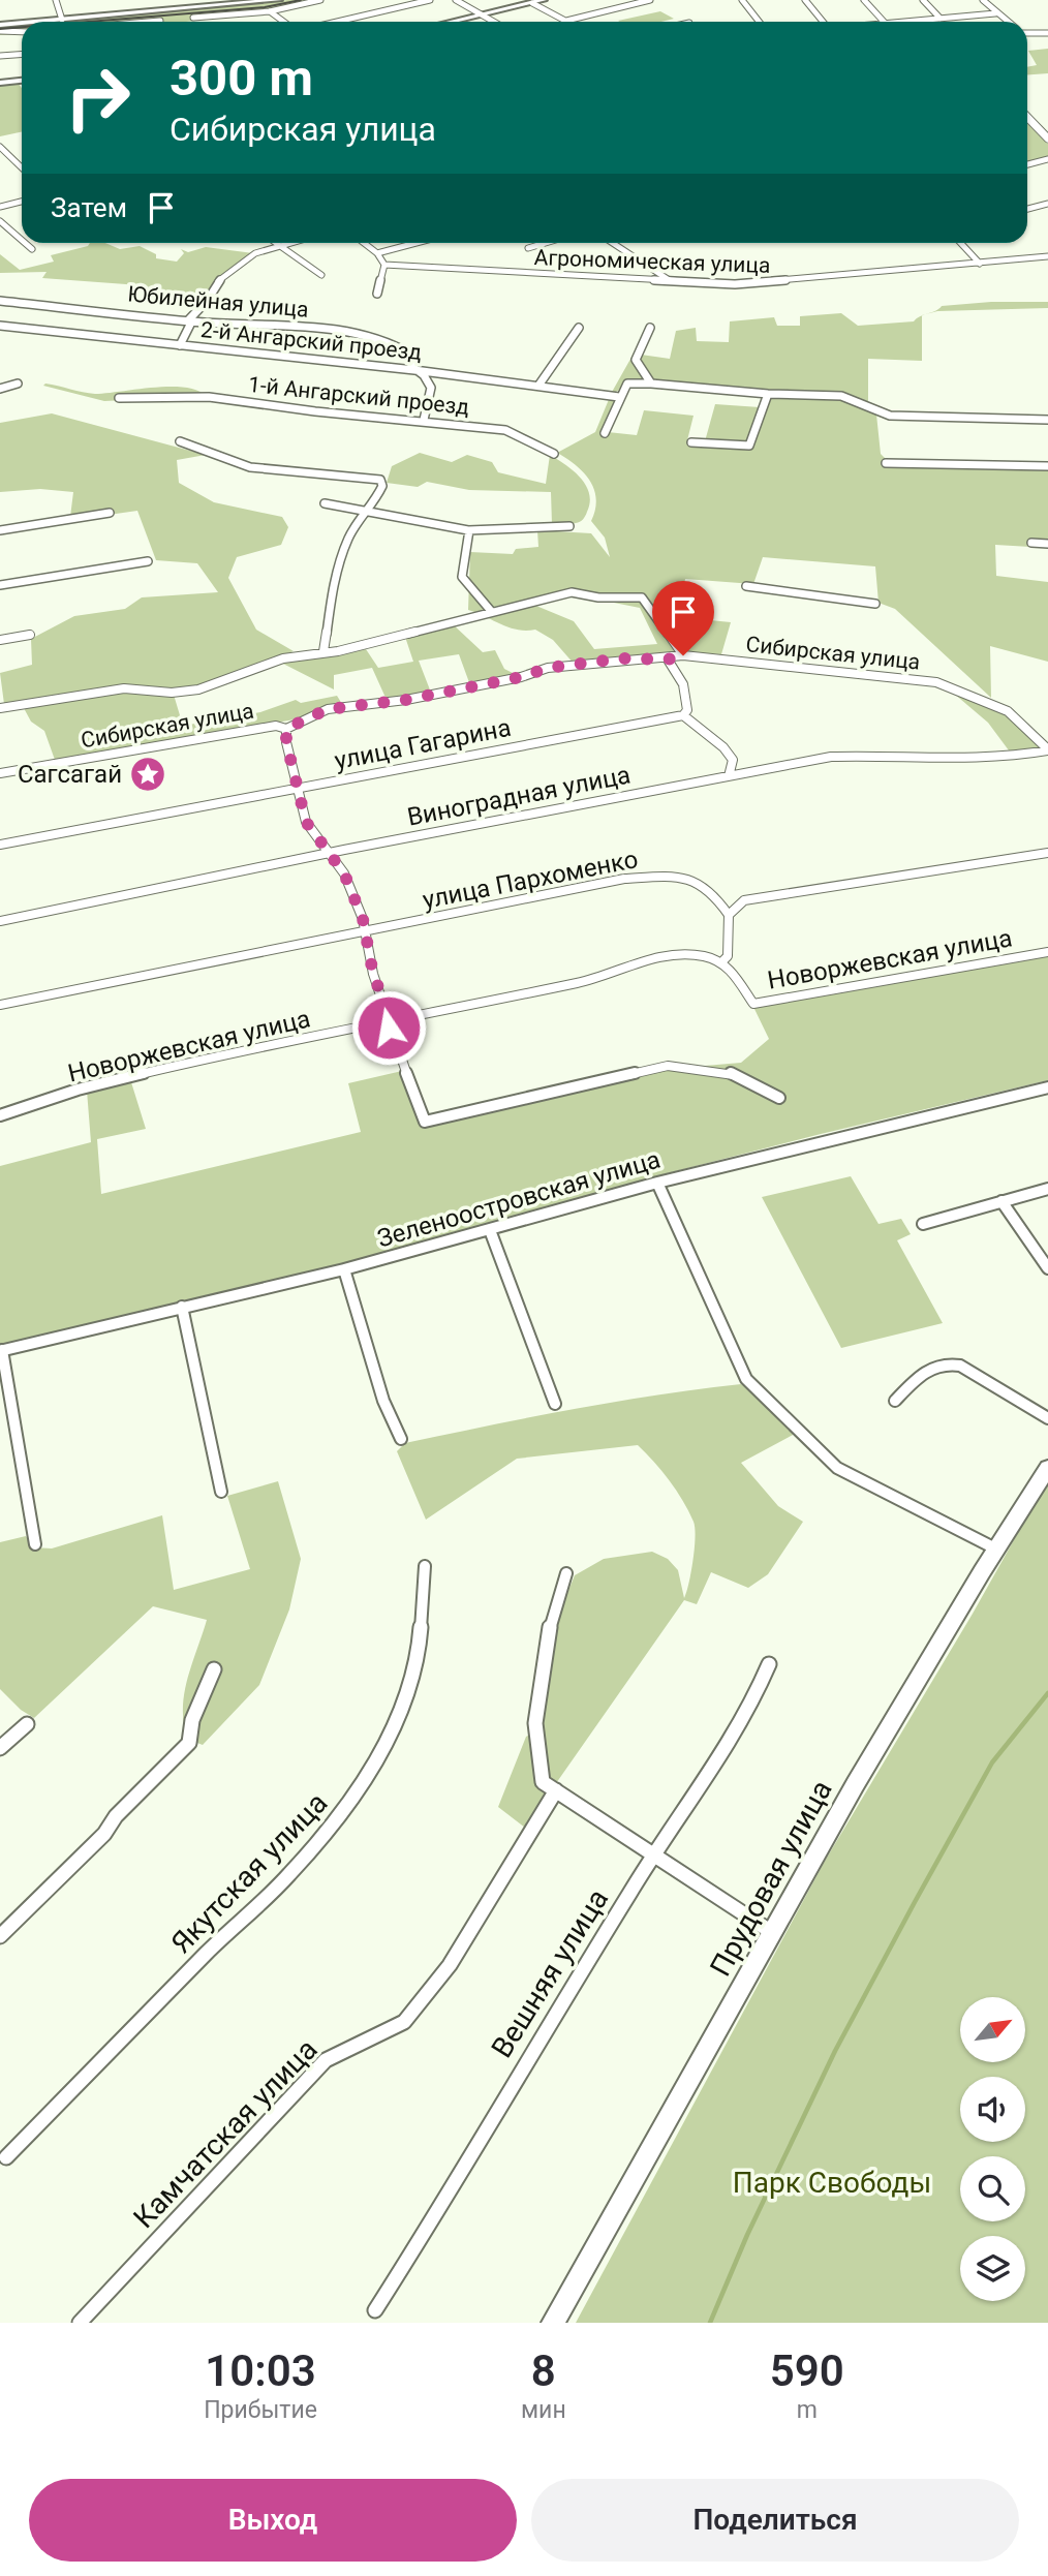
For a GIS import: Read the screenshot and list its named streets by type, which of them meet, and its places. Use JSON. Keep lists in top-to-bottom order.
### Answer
{
  "streets": {
    "main road": ["Прудовая улица"],
    "street": [
      "Агрономическая улица",
      "Юбилейная улица",
      "2-й Ангарский проезд",
      "1-й Ангарский проезд",
      "Сибирская улица",
      "улица Гагарина",
      "Виноградная улица",
      "улица Пархоменко",
      "Новоржевская улица",
      "Зеленоостровская улица",
      "Якутская улица",
      "Вешняя улица",
      "Камчатская улица"
    ]
  },
  "crossings": [
    ["Юбилейная улица", "2-й Ангарский проезд"],
    ["Сибирская улица", "Виноградная улица"]
  ],
  "parks": ["Парк Свободы"],
  "places": {
    "place": ["Сагсагай"]
  },
  "north": "top right",
  "page": {
    "turn": ["300 m", "Сибирская улица"],
    "then": "Затем",
    "eta": [
      "10:03",
      "Прибытие",
      "8",
      "мин",
      "590",
      "m"
    ],
    "buttons": ["Выход", "Поделиться"]
  }
}
